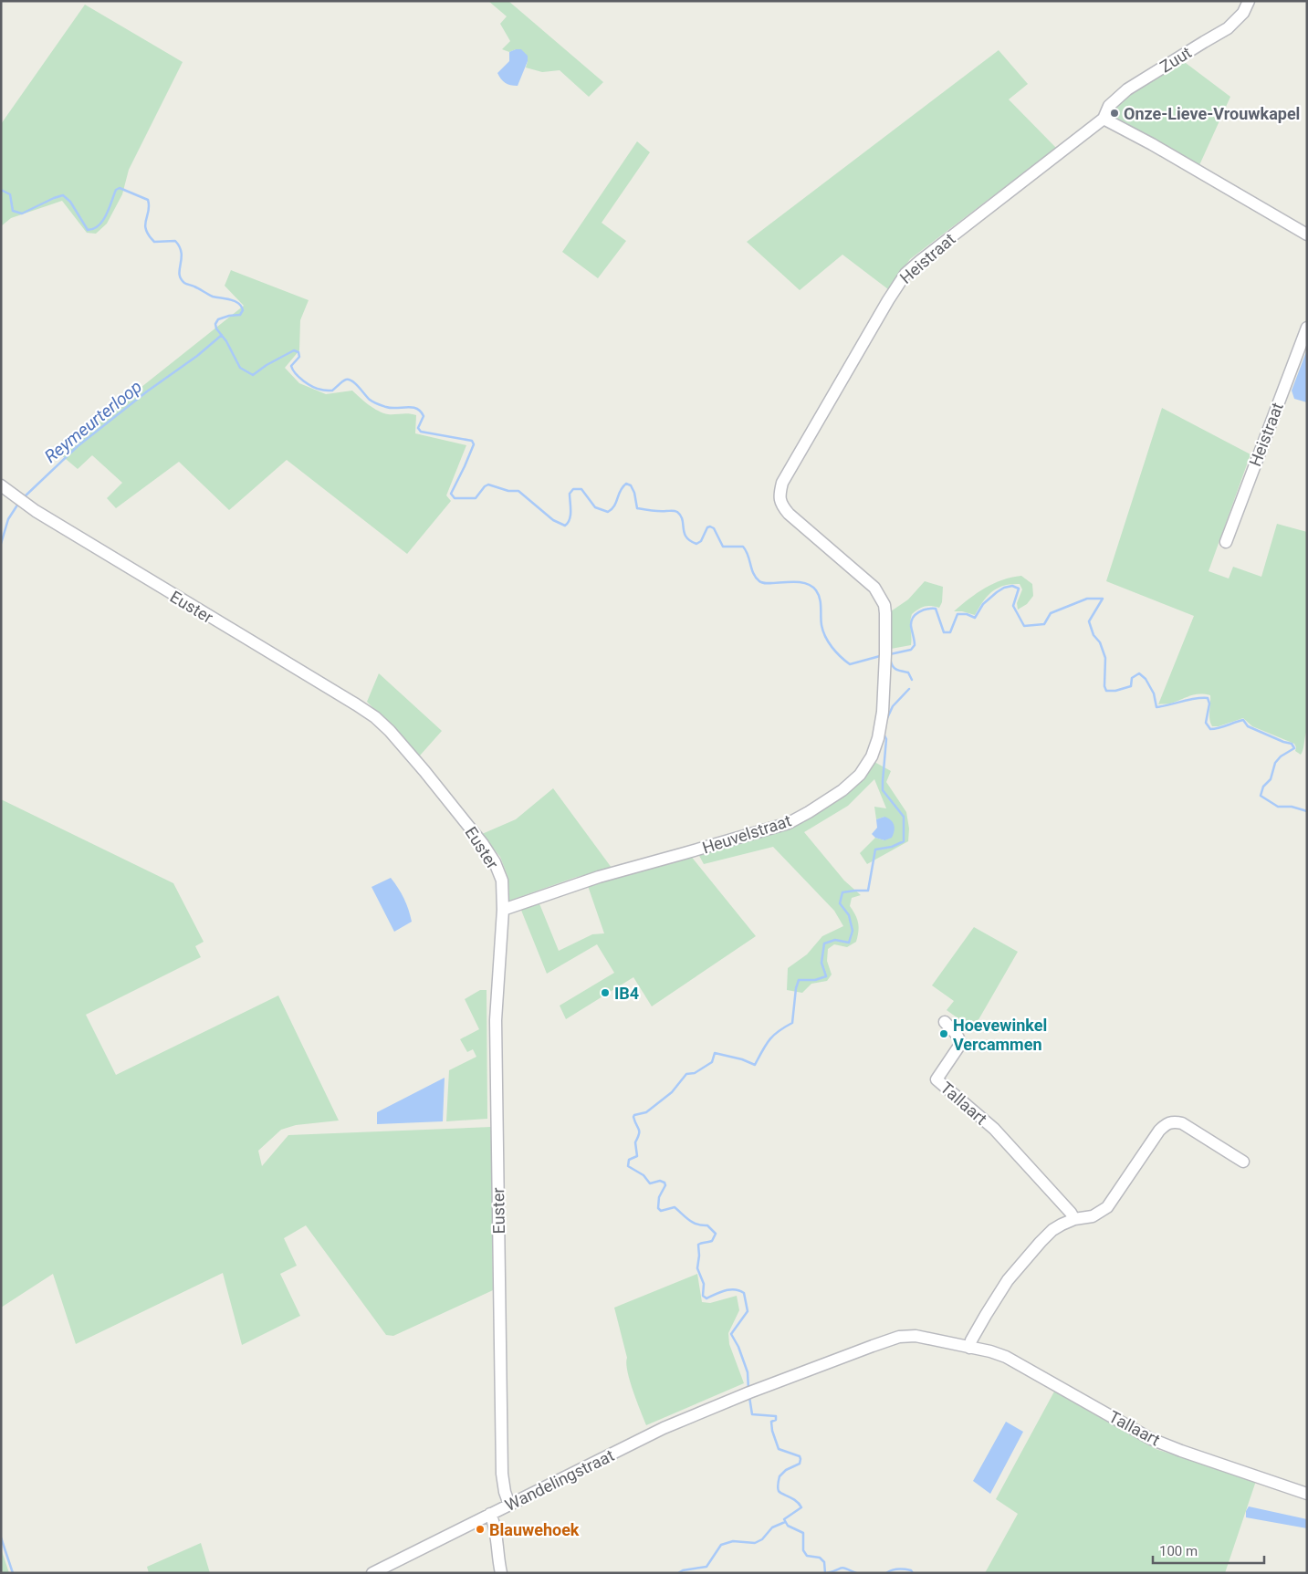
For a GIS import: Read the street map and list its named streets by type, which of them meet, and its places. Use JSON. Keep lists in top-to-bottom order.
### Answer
{
  "streets": {
    "street": [
      "Zuut",
      "Heistraat",
      "Euster",
      "Heuvelstraat",
      "Tallaart",
      "Wandelingstraat"
    ]
  },
  "crossings": [
    ["Zuut", "Heistraat"],
    ["Heistraat", "Heuvelstraat"],
    ["Euster", "Heuvelstraat"],
    ["Euster", "Wandelingstraat"],
    ["Tallaart", "Wandelingstraat"]
  ],
  "water": ["Reymeurterloop"],
  "places": [
    "Onze-Lieve-Vrouwkapel",
    "IB4",
    "Hoevewinkel Vercammen",
    "Blauwehoek"
  ],
  "scale_bar": "100 m"
}
